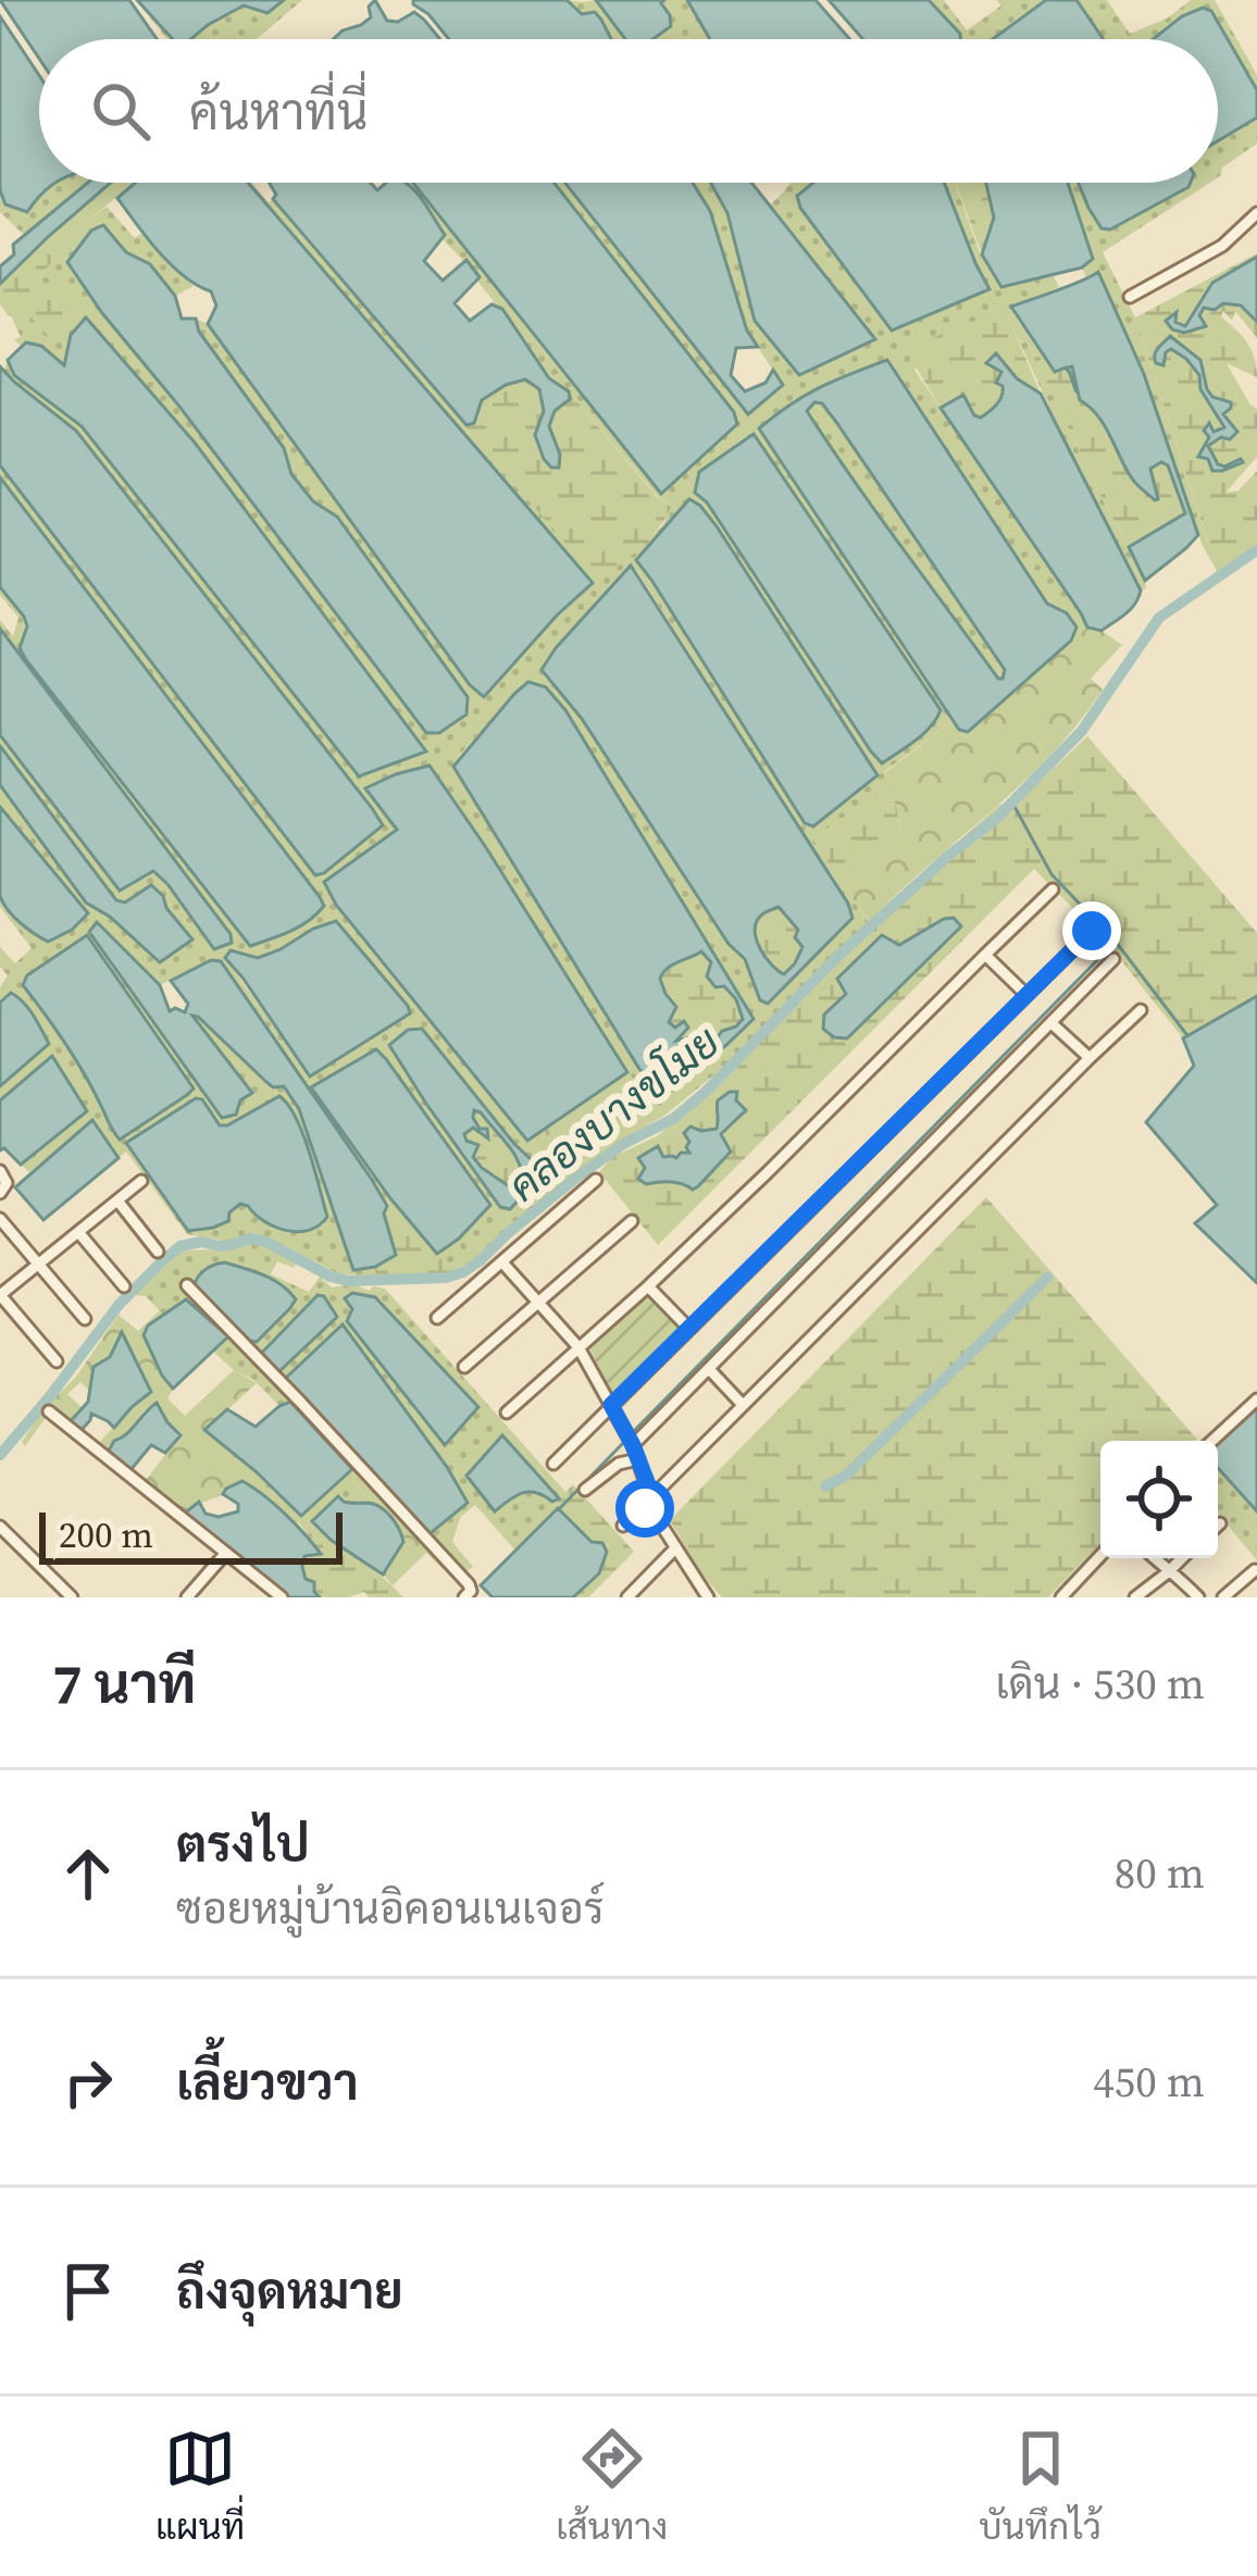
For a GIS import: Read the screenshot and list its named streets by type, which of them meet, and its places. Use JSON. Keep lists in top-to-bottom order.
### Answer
{
  "water": ["คลองบางขโมย"],
  "scale_bar": "200 m",
  "page": {
    "search": "ค้นหาที่นี่",
    "scale": "200 m",
    "heading": ["7 นาที", "เดิน · 530 m"],
    "list": [
      ["ตรงไป", "ซอยหมู่บ้านอิคอนเนเจอร์", "80 m"],
      ["เลี้ยวขวา", "450 m"],
      "ถึงจุดหมาย"
    ],
    "nav": ["แผนที่", "เส้นทาง", "บันทึกไว้"]
  }
}
